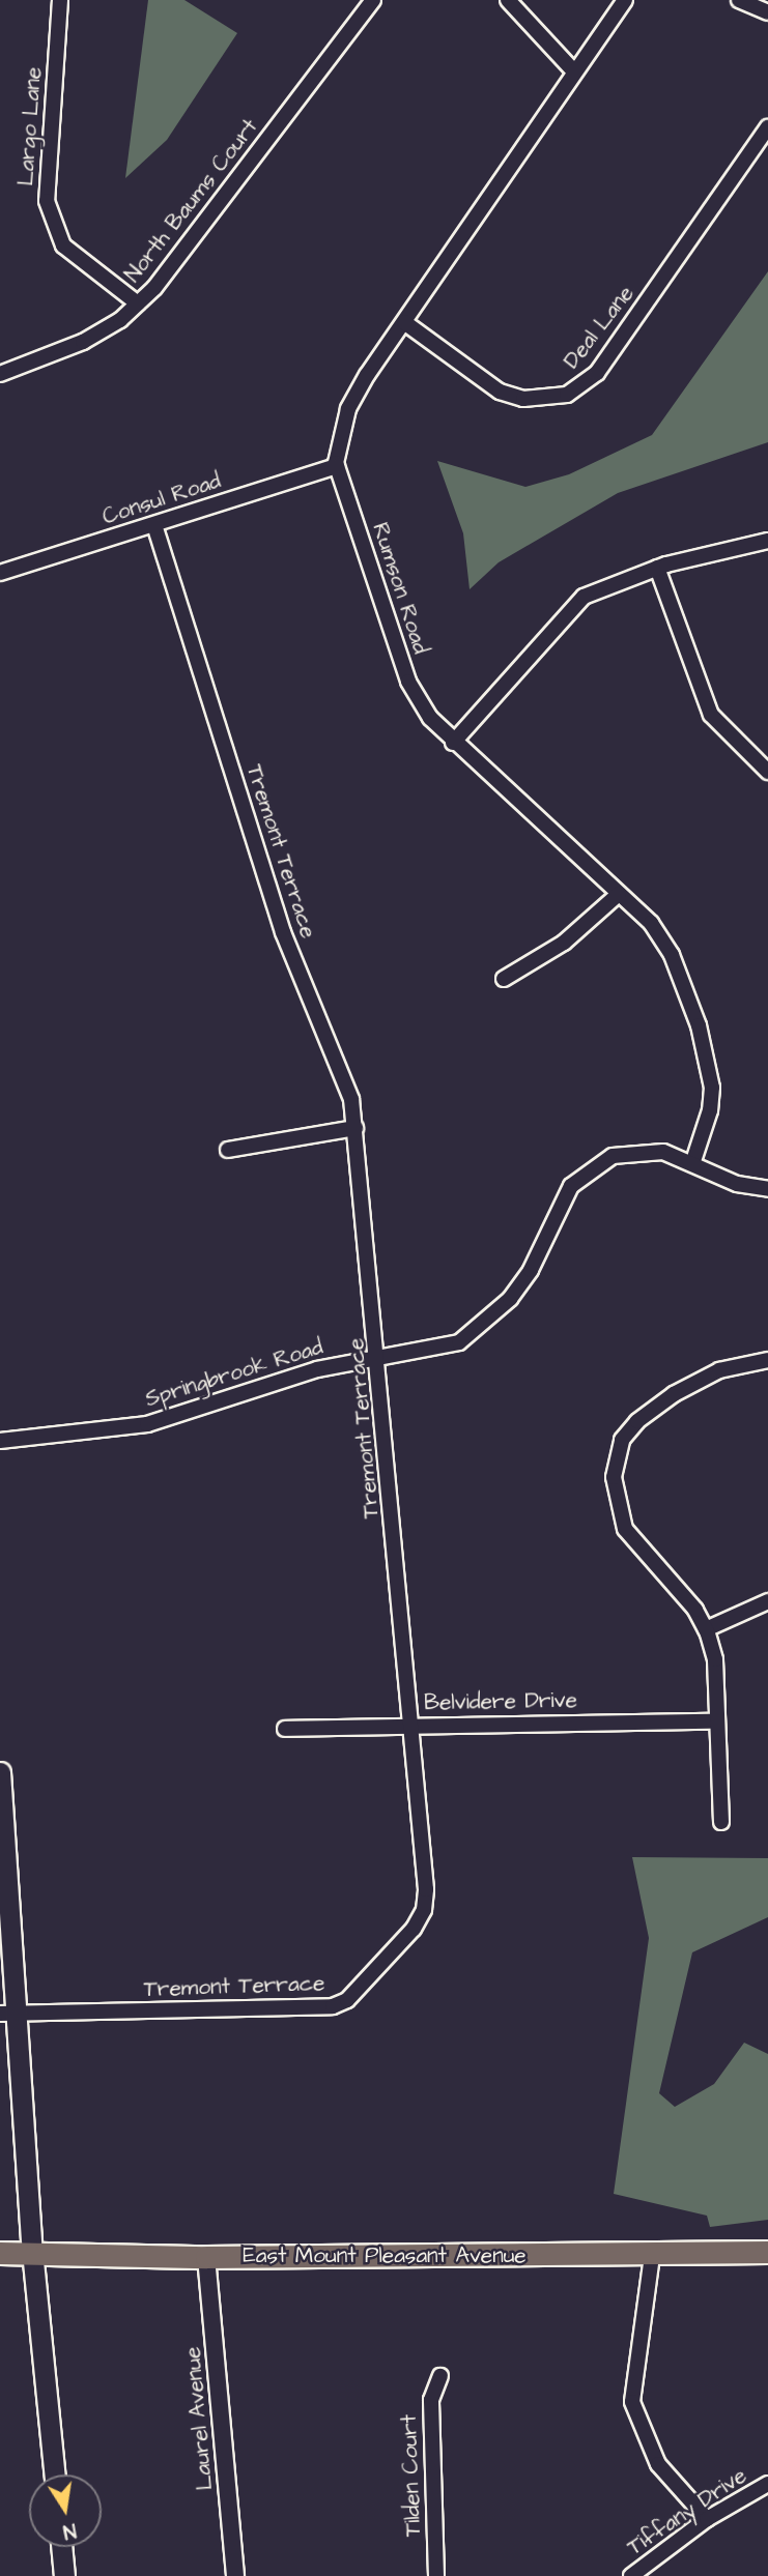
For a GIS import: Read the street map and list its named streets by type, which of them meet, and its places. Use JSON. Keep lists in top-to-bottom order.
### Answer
{
  "streets": {
    "main road": ["East Mount Pleasant Avenue"],
    "street": [
      "Largo Lane",
      "North Baums Court",
      "Deal Lane",
      "Consul Road",
      "Rumson Road",
      "Tremont Terrace",
      "Springbrook Road",
      "Belvidere Drive",
      "Laurel Avenue",
      "Tilden Court",
      "Tiffany Drive"
    ]
  },
  "crossings": [
    ["Largo Lane", "North Baums Court"],
    ["Deal Lane", "Rumson Road"],
    ["Consul Road", "Rumson Road"],
    ["Consul Road", "Tremont Terrace"],
    ["Rumson Road", "Springbrook Road"],
    ["Tremont Terrace", "Springbrook Road"],
    ["Tremont Terrace", "Belvidere Drive"],
    ["East Mount Pleasant Avenue", "Laurel Avenue"]
  ],
  "north": "bottom"
}
